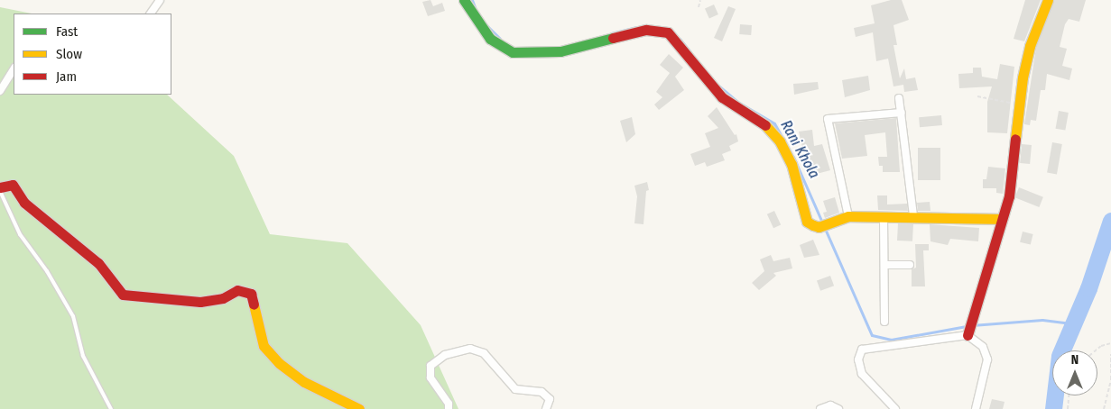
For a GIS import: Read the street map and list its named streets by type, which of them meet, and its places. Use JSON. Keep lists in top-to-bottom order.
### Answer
{
  "water": ["Rani Khola"],
  "legend": ["Fast", "Slow", "Jam"],
  "north": "top"
}
